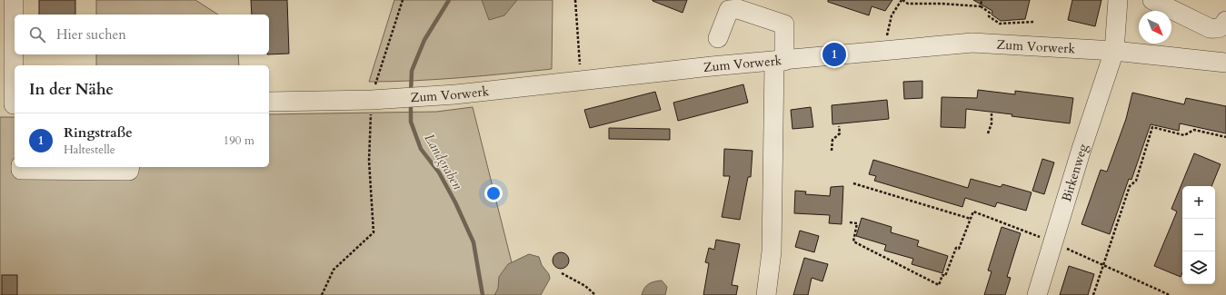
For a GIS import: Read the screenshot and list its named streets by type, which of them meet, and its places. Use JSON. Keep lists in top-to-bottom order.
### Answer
{
  "streets": {
    "street": ["Zum Vorwerk", "Birkenweg"]
  },
  "crossings": [
    ["Zum Vorwerk", "Birkenweg"]
  ],
  "water": ["Landgraben"],
  "north": "bottom right",
  "page": {
    "search": "Hier suchen",
    "pins": "1",
    "heading": "In der Nähe",
    "list": [
      {
        "mark": "1",
        "name": "Ringstraße",
        "note": "Haltestelle",
        "value": "190 m"
      }
    ],
    "map_buttons": ["+", "−"]
  }
}
